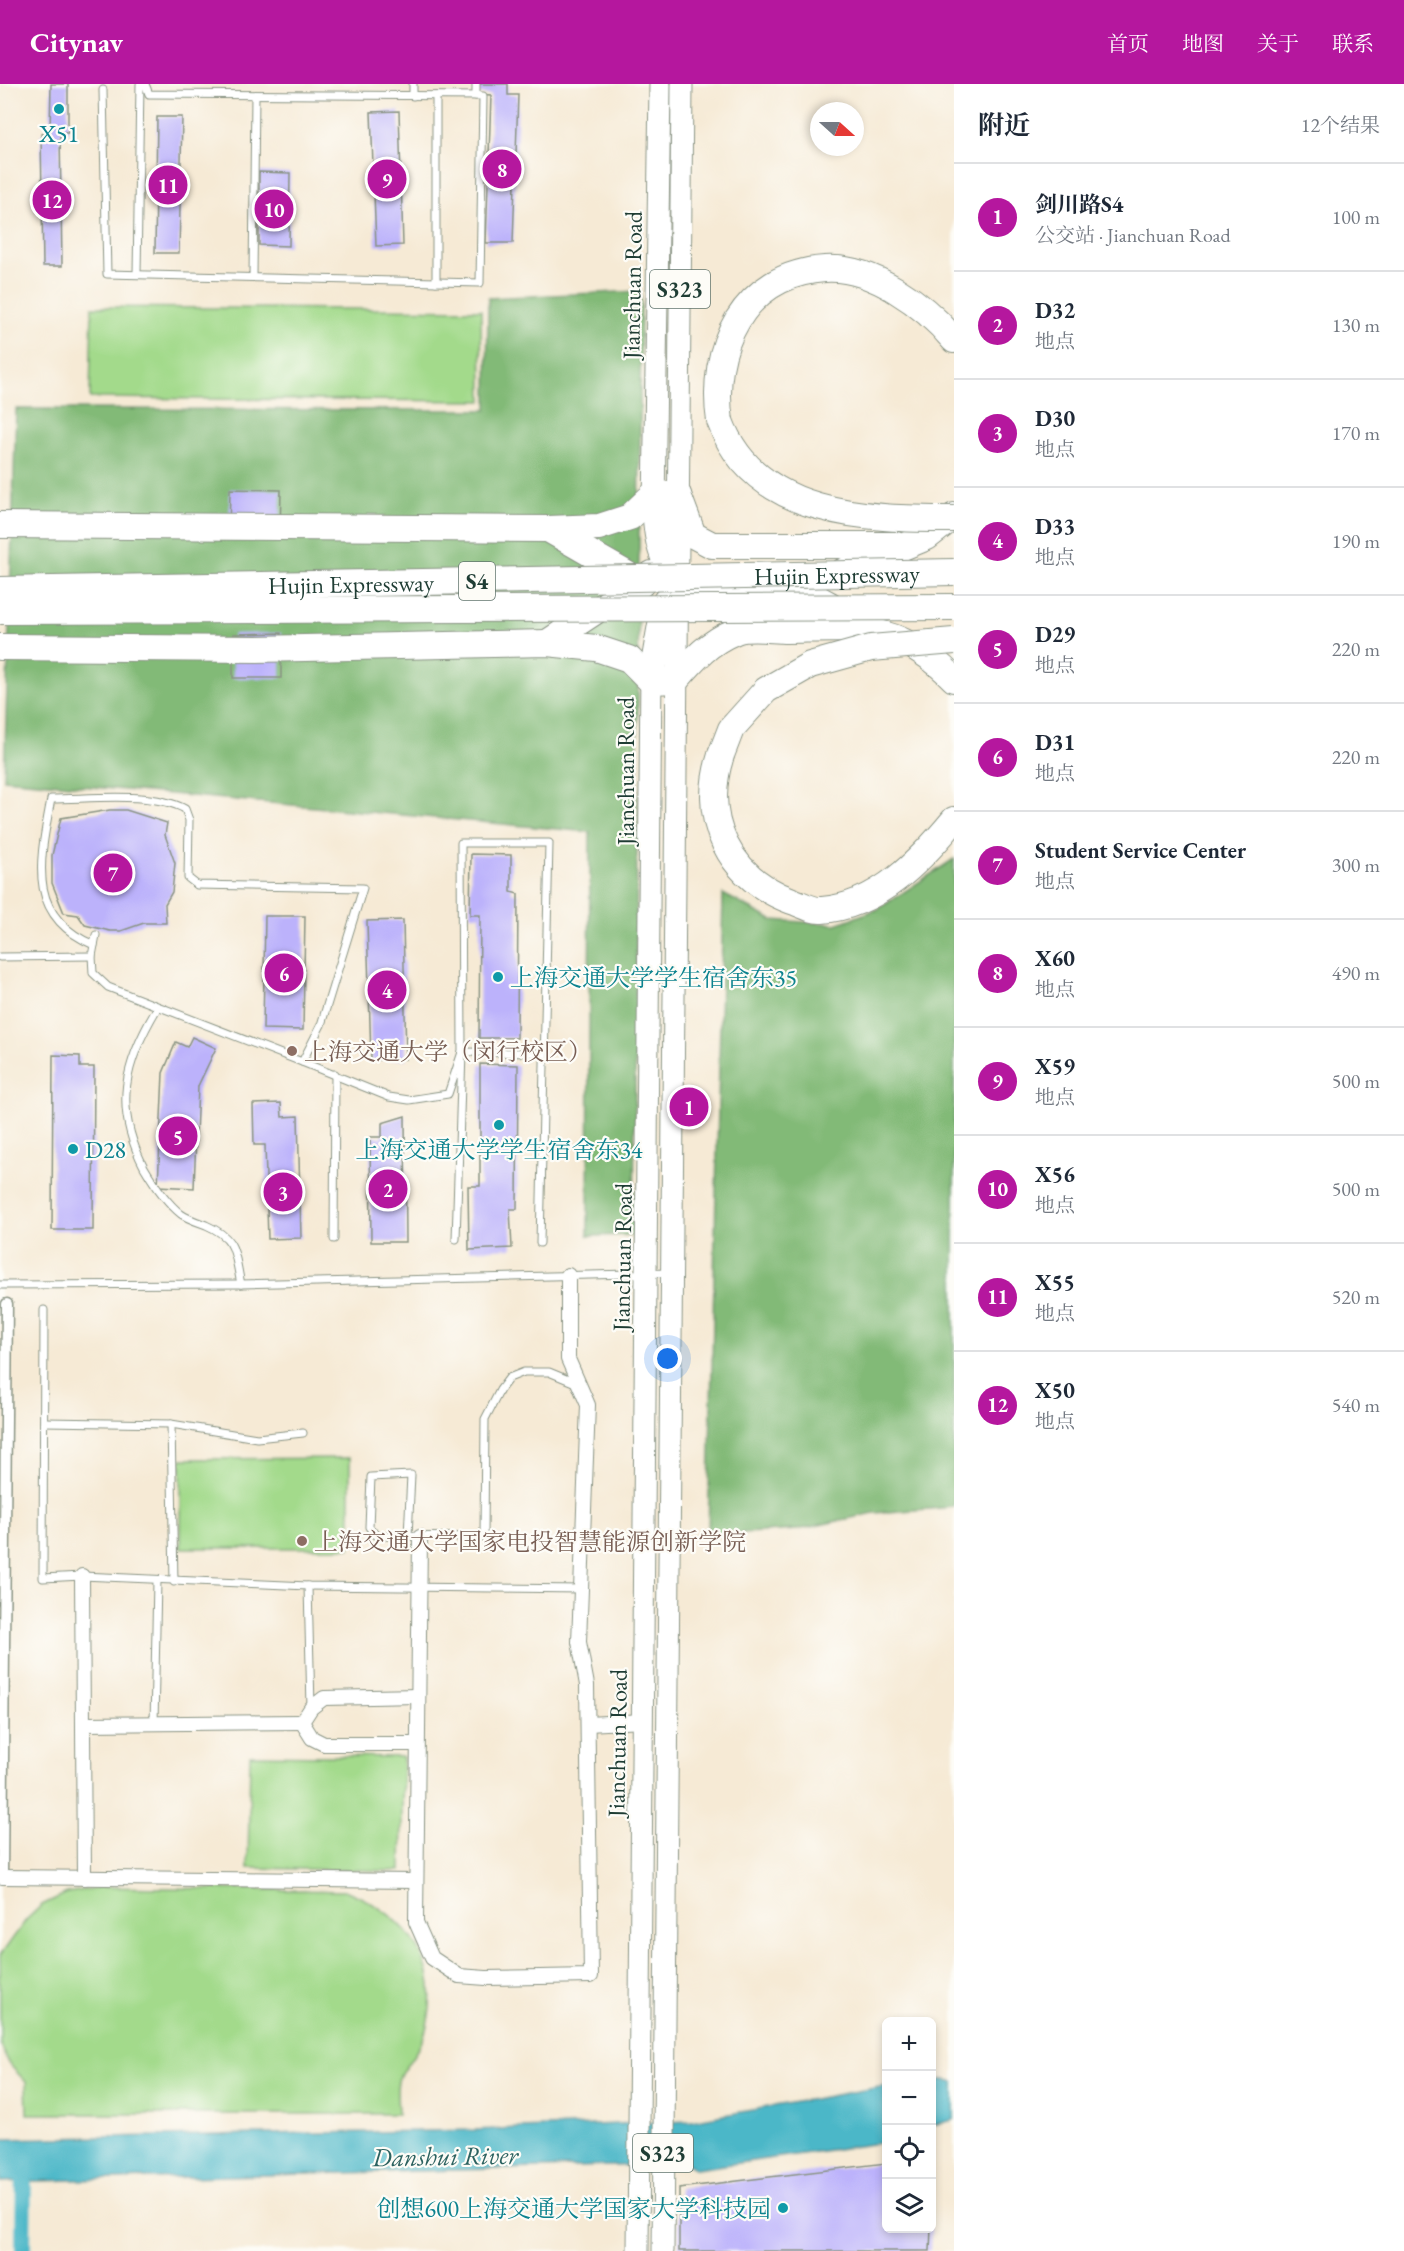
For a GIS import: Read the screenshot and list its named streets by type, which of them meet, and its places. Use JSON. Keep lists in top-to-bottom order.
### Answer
{
  "streets": {
    "highway": ["Hujin Expressway", "S4"],
    "main road": ["Jianchuan Road", "S323"]
  },
  "water": ["Danshui River"],
  "places": [
    "X51",
    "上海交通大学学生宿舍东35",
    "上海交通大学（闵行校区）",
    "上海交通大学学生宿舍东34",
    "D28",
    "上海交通大学国家电投智慧能源创新学院",
    "创想600上海交通大学国家大学科技园"
  ],
  "north": "right",
  "page": {
    "header": "Citynav",
    "nav": [
      "首页",
      "地图",
      "关于",
      "联系"
    ],
    "heading": ["附近", "12个结果"],
    "pins": [
      "8",
      "9",
      "11",
      "12",
      "10",
      "7",
      "6",
      "4",
      "1",
      "5",
      "2",
      "3"
    ],
    "list": [
      {
        "mark": "1",
        "name": "剑川路S4",
        "note": "公交站 · Jianchuan Road",
        "value": "100 m"
      },
      {
        "mark": "2",
        "name": "D32",
        "note": "地点",
        "value": "130 m"
      },
      {
        "mark": "3",
        "name": "D30",
        "note": "地点",
        "value": "170 m"
      },
      {
        "mark": "4",
        "name": "D33",
        "note": "地点",
        "value": "190 m"
      },
      {
        "mark": "5",
        "name": "D29",
        "note": "地点",
        "value": "220 m"
      },
      {
        "mark": "6",
        "name": "D31",
        "note": "地点",
        "value": "220 m"
      },
      {
        "mark": "7",
        "name": "Student Service Center",
        "note": "地点",
        "value": "300 m"
      },
      {
        "mark": "8",
        "name": "X60",
        "note": "地点",
        "value": "490 m"
      },
      {
        "mark": "9",
        "name": "X59",
        "note": "地点",
        "value": "500 m"
      },
      {
        "mark": "10",
        "name": "X56",
        "note": "地点",
        "value": "500 m"
      },
      {
        "mark": "11",
        "name": "X55",
        "note": "地点",
        "value": "520 m"
      },
      {
        "mark": "12",
        "name": "X50",
        "note": "地点",
        "value": "540 m"
      }
    ],
    "map_buttons": ["+", "−"]
  }
}
